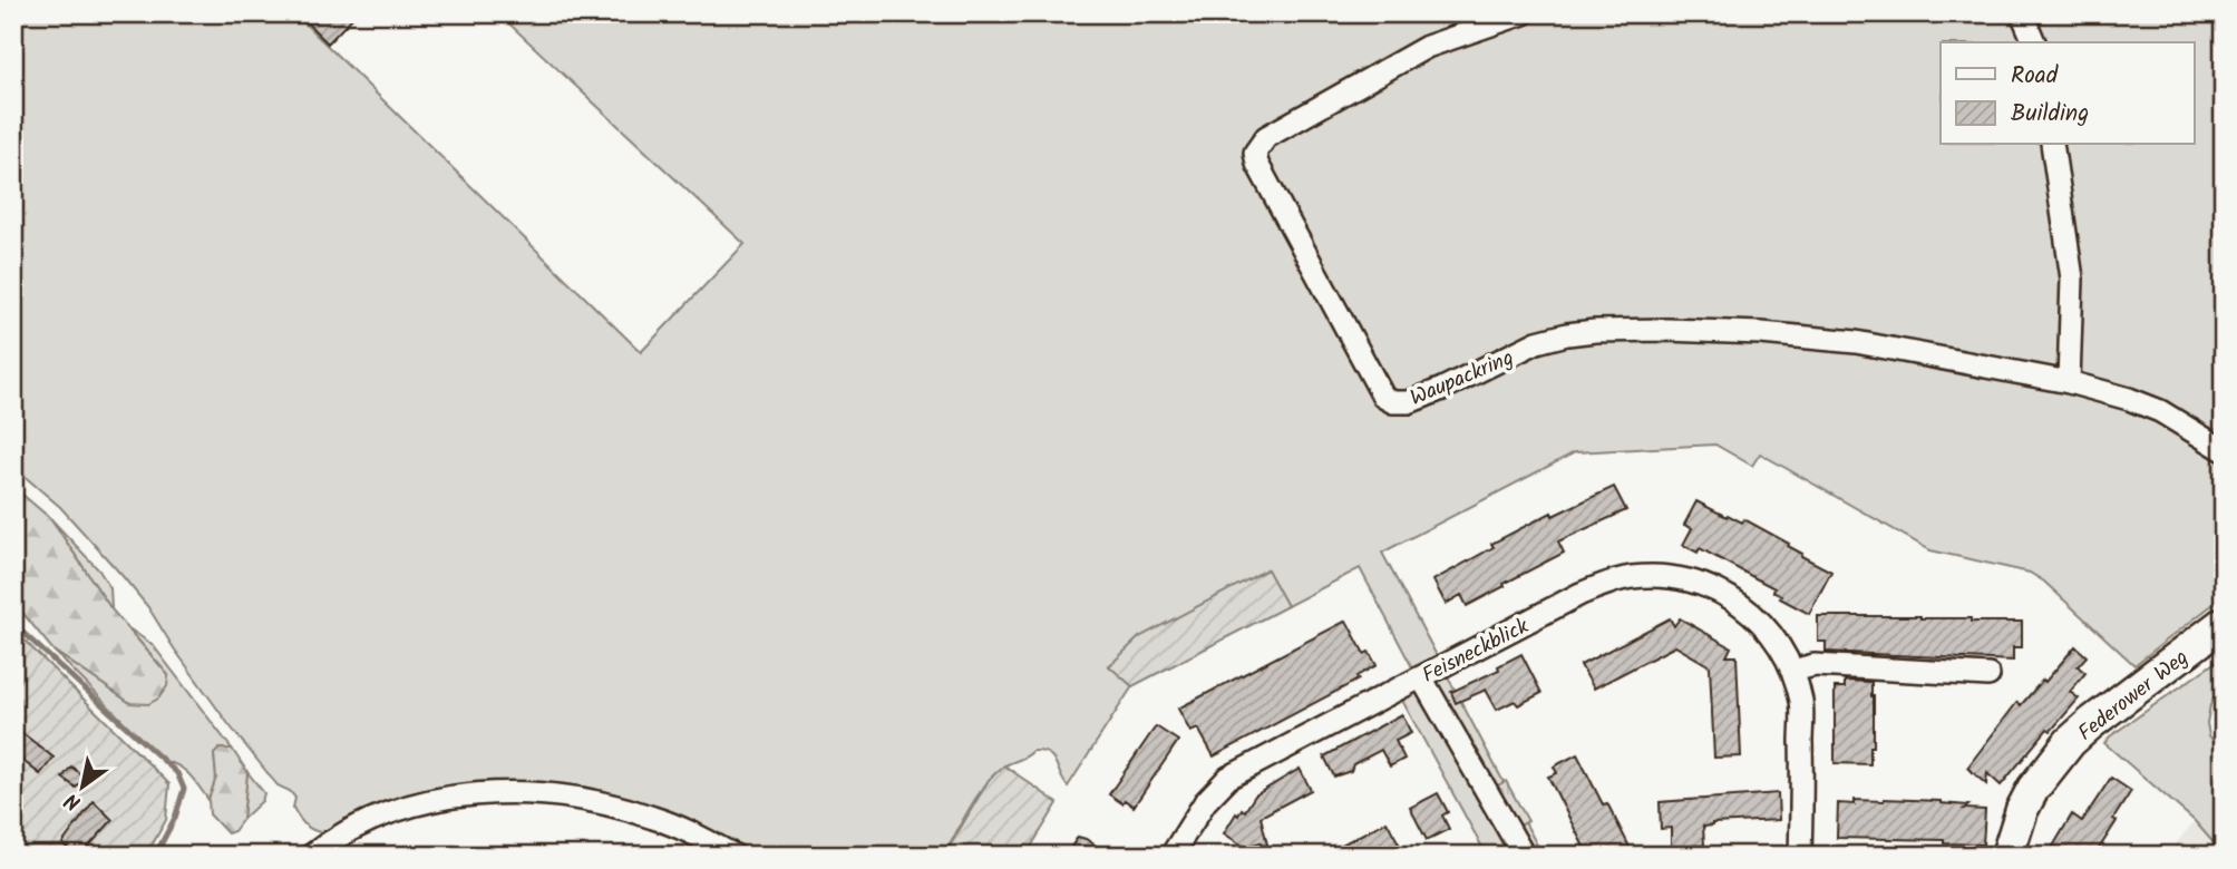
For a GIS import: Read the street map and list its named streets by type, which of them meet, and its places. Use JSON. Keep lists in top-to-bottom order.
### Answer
{
  "streets": {
    "street": ["Waupackring", "Feisneckblick", "Federower Weg"]
  },
  "legend": ["Road", "Building"],
  "north": "bottom left"
}
